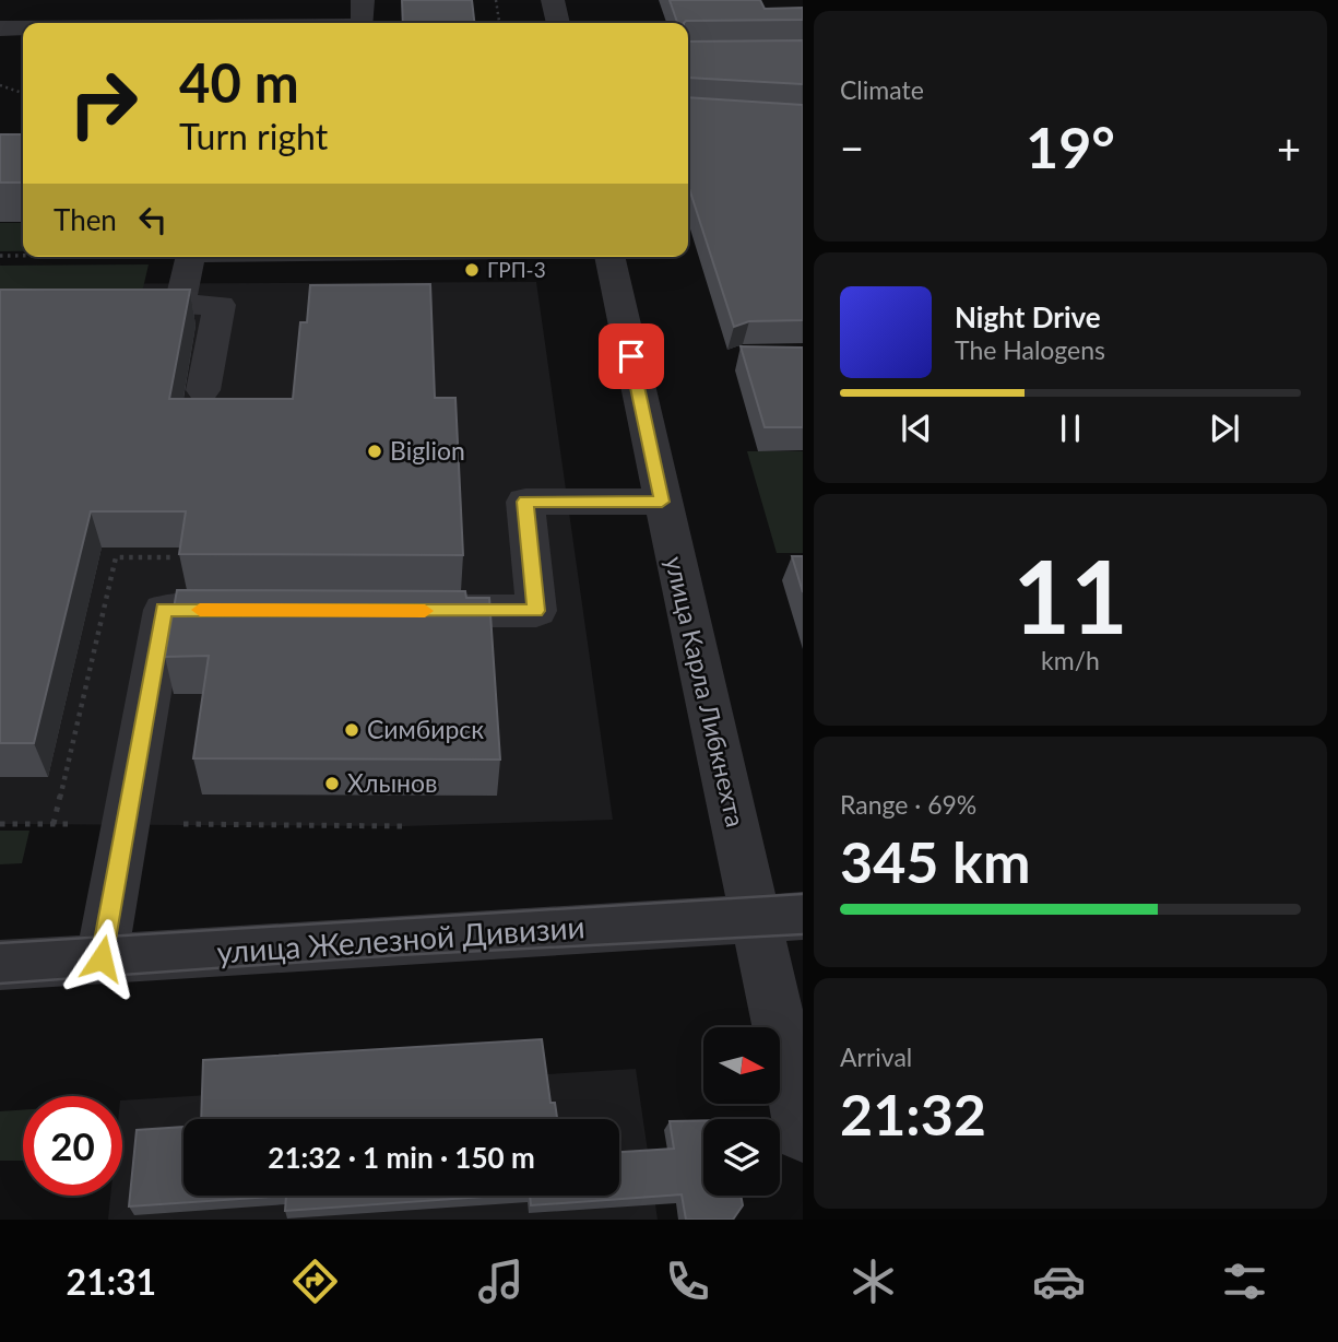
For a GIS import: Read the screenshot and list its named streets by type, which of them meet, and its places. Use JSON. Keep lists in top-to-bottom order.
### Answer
{
  "streets": {
    "street": ["улица Карла Либкнехта", "улица Железной Дивизии"]
  },
  "crossings": [
    ["улица Карла Либкнехта", "улица Железной Дивизии"]
  ],
  "places": [
    "ГРП-3",
    "Biglion",
    "Симбирск",
    "Хлынов"
  ],
  "north": "right",
  "page": {
    "tile": [
      "Climate",
      ["11", "km/h"],
      ["Range · 69%", "345 km"],
      ["Arrival", "21:32"]
    ],
    "turn": ["40 m", "Turn right"],
    "heat": ["−", "19°", "+"],
    "then": "Then",
    "song": ["Night Drive", "The Halogens"],
    "limit": "20",
    "trip": "21:32 · 1 min · 150 m",
    "tabs": "21:31"
  }
}
